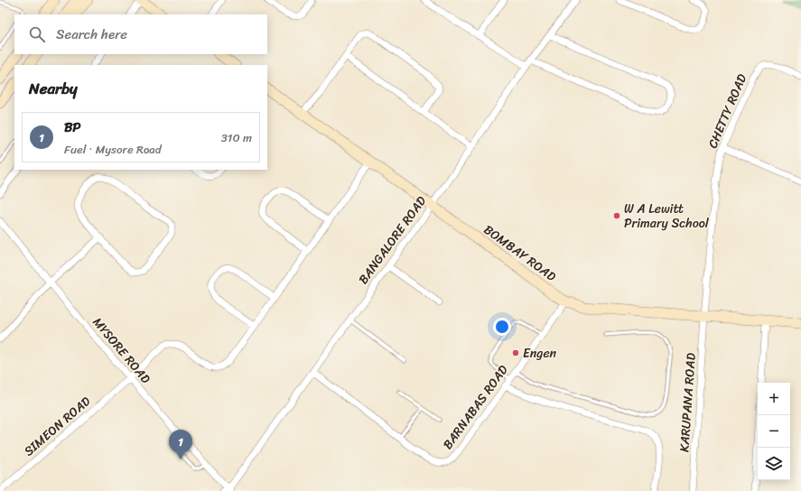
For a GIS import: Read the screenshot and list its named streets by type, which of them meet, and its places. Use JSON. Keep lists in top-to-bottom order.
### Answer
{
  "streets": {
    "street": [
      "CHETTY ROAD",
      "BANGALORE ROAD",
      "BOMBAY ROAD",
      "MYSORE ROAD",
      "KARUPANA ROAD",
      "BARNABAS ROAD",
      "SIMEON ROAD"
    ]
  },
  "crossings": [
    ["CHETTY ROAD", "BOMBAY ROAD"],
    ["CHETTY ROAD", "KARUPANA ROAD"],
    ["BANGALORE ROAD", "BOMBAY ROAD"],
    ["BANGALORE ROAD", "MYSORE ROAD"],
    ["BANGALORE ROAD", "BARNABAS ROAD"],
    ["BOMBAY ROAD", "KARUPANA ROAD"],
    ["BOMBAY ROAD", "BARNABAS ROAD"],
    ["MYSORE ROAD", "SIMEON ROAD"]
  ],
  "places": ["W A Lewitt Primary School", "Engen"],
  "page": {
    "search": "Search here",
    "heading": "Nearby",
    "list": [
      {
        "mark": "1",
        "name": "BP",
        "note": "Fuel · Mysore Road",
        "value": "310 m"
      }
    ],
    "map_buttons": ["+", "−"],
    "pins": "1"
  }
}
